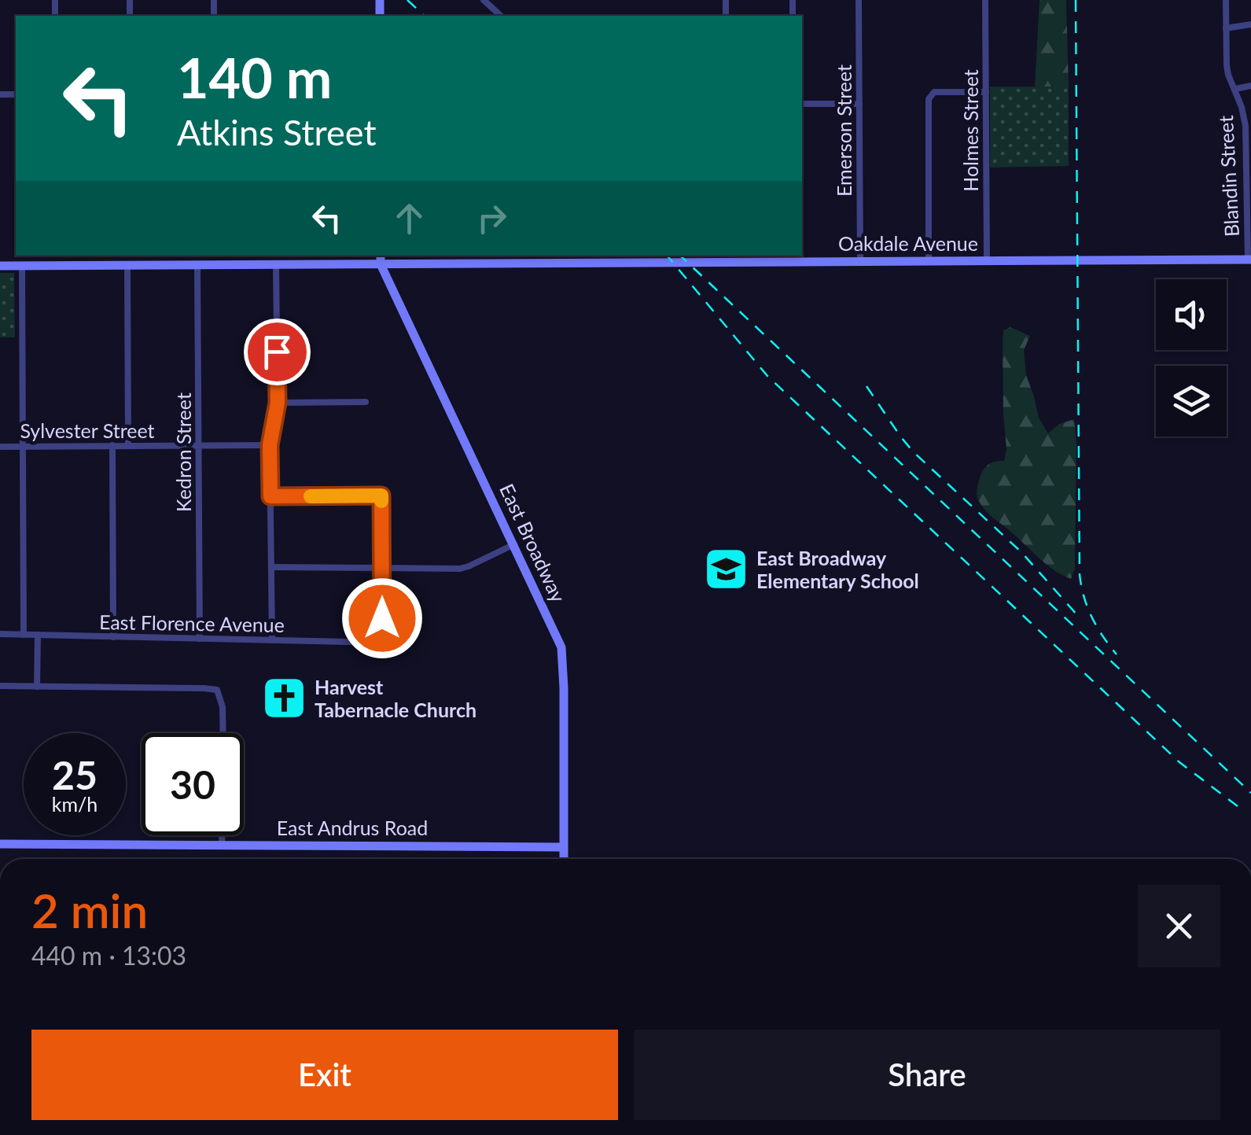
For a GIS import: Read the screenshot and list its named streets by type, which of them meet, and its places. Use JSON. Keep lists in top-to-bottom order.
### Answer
{
  "streets": {
    "street": [
      "Emerson Street",
      "Holmes Street",
      "Blandin Street",
      "Oakdale Avenue",
      "Sylvester Street",
      "Kedron Street",
      "East Broadway",
      "East Florence Avenue",
      "East Andrus Road"
    ]
  },
  "crossings": [
    ["Emerson Street", "Oakdale Avenue"],
    ["Holmes Street", "Oakdale Avenue"],
    ["Blandin Street", "Oakdale Avenue"],
    ["Oakdale Avenue", "Kedron Street"],
    ["Oakdale Avenue", "East Broadway"],
    ["Sylvester Street", "Kedron Street"],
    ["Kedron Street", "East Florence Avenue"],
    ["East Broadway", "East Andrus Road"]
  ],
  "places": {
    "school or university": ["East Broadway Elementary School"],
    "church": ["Harvest Tabernacle Church"]
  },
  "page": {
    "turn": ["140 m", "Atkins Street"],
    "speed": "25 km/h",
    "limit": "30",
    "heading": ["2 min", "440 m · 13:03"],
    "buttons": ["Exit", "Share"]
  }
}
